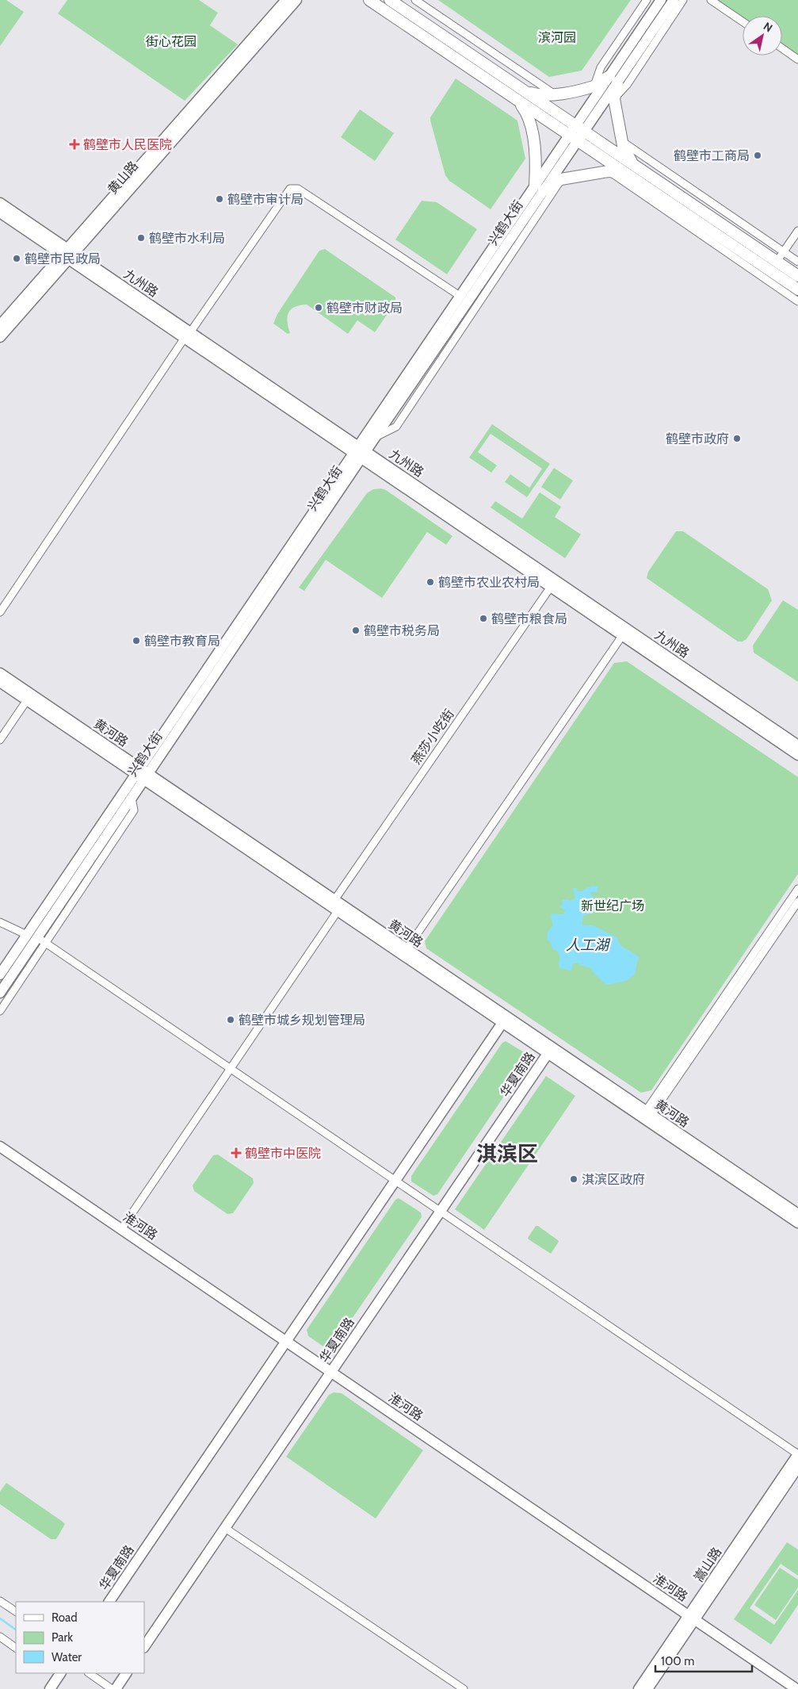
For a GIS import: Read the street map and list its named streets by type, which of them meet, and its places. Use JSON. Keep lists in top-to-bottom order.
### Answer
{
  "streets": {
    "street": [
      "黄山路",
      "兴鹤大街",
      "九州路",
      "黄河路",
      "燕莎小吃街",
      "华夏南路",
      "淮河路",
      "嵩山路"
    ]
  },
  "crossings": [
    ["黄山路", "九州路"],
    ["兴鹤大街", "九州路"],
    ["兴鹤大街", "黄河路"],
    ["九州路", "燕莎小吃街"],
    ["黄河路", "燕莎小吃街"],
    ["黄河路", "华夏南路"],
    ["华夏南路", "淮河路"],
    ["淮河路", "嵩山路"]
  ],
  "districts": ["淇滨区"],
  "water": ["人工湖"],
  "parks": ["滨河园", "街心花园", "新世纪广场"],
  "places": {
    "health": ["鹤壁市人民医院", "鹤壁市中医院"],
    "other": [
      "鹤壁市工商局",
      "鹤壁市审计局",
      "鹤壁市水利局",
      "鹤壁市民政局",
      "鹤壁市财政局",
      "鹤壁市政府",
      "鹤壁市农业农村局",
      "鹤壁市粮食局",
      "鹤壁市税务局",
      "鹤壁市教育局",
      "鹤壁市城乡规划管理局",
      "淇滨区政府"
    ]
  },
  "legend": ["Road", "Park", "Water"],
  "scale_bar": "100 m",
  "north": "top right"
}
